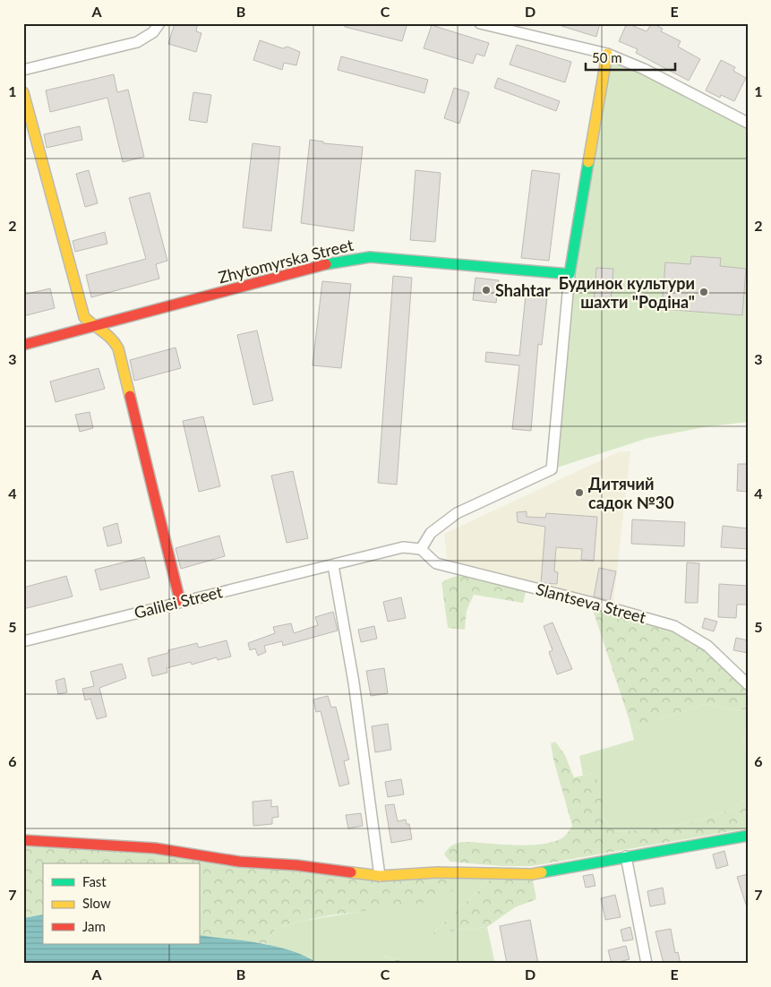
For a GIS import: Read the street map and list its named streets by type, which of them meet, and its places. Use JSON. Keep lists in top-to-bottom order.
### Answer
{
  "streets": {
    "street": ["Zhytomyrska Street", "Galilei Street", "Slantseva Street"]
  },
  "crossings": [
    ["Galilei Street", "Slantseva Street"]
  ],
  "places": ["Shahtar", "Будинок культури шахти \"Родіна\"", "Дитячий садок №30"],
  "legend": ["Fast", "Slow", "Jam"],
  "scale_bar": "50 m",
  "grid": {
    "columns": [
      "A",
      "B",
      "C",
      "D",
      "E"
    ],
    "rows": [
      "1",
      "2",
      "3",
      "4",
      "5",
      "6",
      "7"
    ]
  }
}
